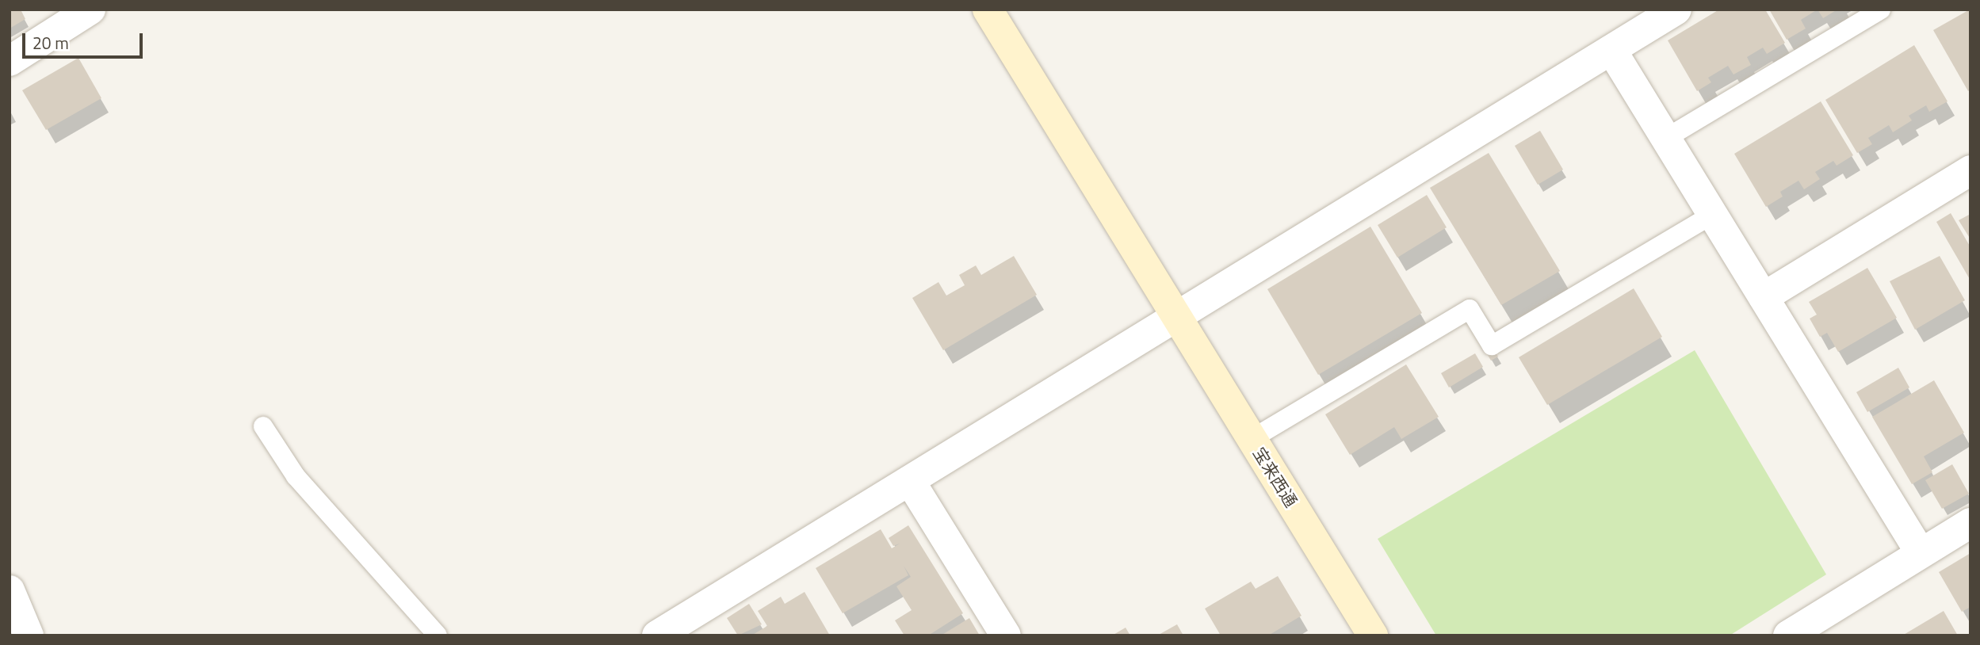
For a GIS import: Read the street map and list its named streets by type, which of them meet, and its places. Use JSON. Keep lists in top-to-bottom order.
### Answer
{
  "streets": {
    "street": ["宝来西通"]
  },
  "scale_bar": "20 m"
}
